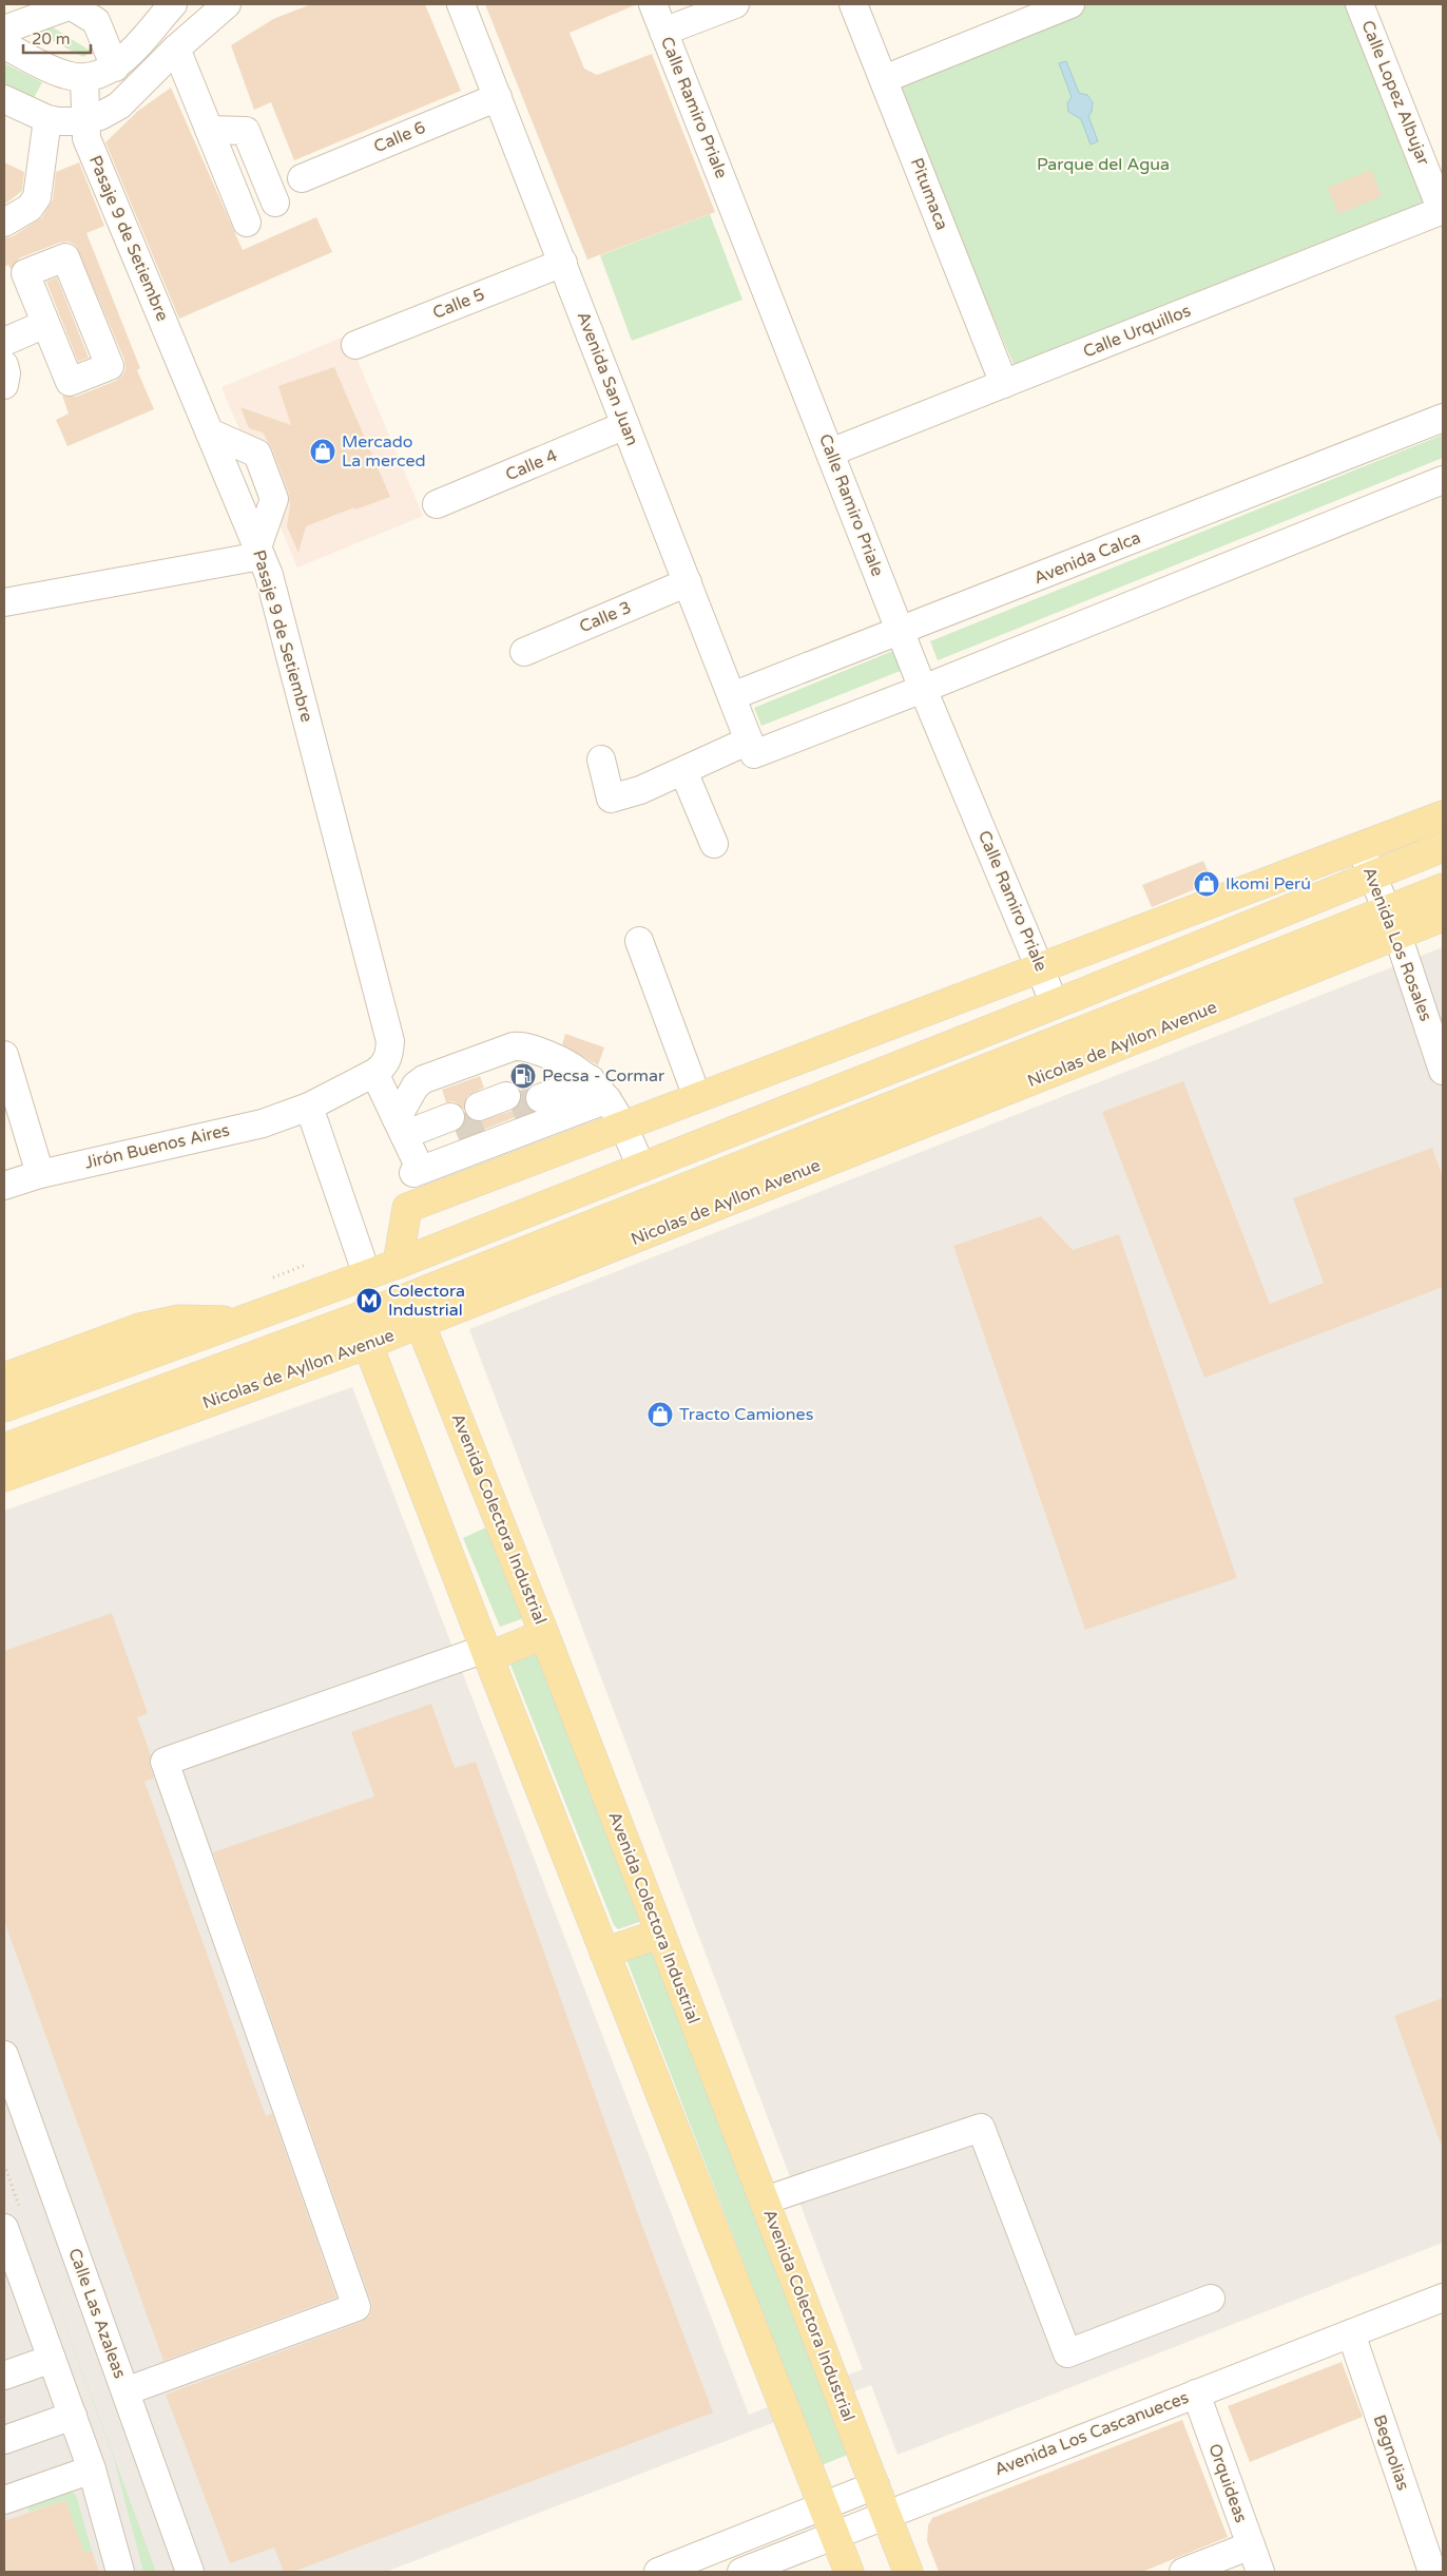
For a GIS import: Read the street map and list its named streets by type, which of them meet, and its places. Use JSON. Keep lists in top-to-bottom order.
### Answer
{
  "streets": {
    "main road": ["Nicolas de Ayllon Avenue", "Avenida Colectora Industrial"],
    "street": [
      "Calle Lopez Albujar",
      "Calle Ramiro Priale",
      "Calle 6",
      "Pitumaca",
      "Pasaje 9 de Setiembre",
      "Calle 5",
      "Calle Urquillos",
      "Avenida San Juan",
      "Calle 4",
      "Avenida Calca",
      "Calle 3",
      "Avenida Los Rosales",
      "Jirón Buenos Aires",
      "Calle Las Azaleas",
      "Avenida Los Cascanueces",
      "Begnolias",
      "Orquideas"
    ]
  },
  "crossings": [
    ["Calle Lopez Albujar", "Calle Urquillos"],
    ["Calle Ramiro Priale", "Calle Urquillos"],
    ["Calle Ramiro Priale", "Avenida Calca"],
    ["Calle 6", "Avenida San Juan"],
    ["Pitumaca", "Calle Urquillos"],
    ["Pasaje 9 de Setiembre", "Jirón Buenos Aires"],
    ["Calle 5", "Avenida San Juan"],
    ["Avenida San Juan", "Calle 4"],
    ["Avenida San Juan", "Avenida Calca"],
    ["Avenida San Juan", "Calle 3"],
    ["Avenida Los Rosales", "Nicolas de Ayllon Avenue"],
    ["Nicolas de Ayllon Avenue", "Avenida Colectora Industrial"],
    ["Avenida Colectora Industrial", "Avenida Los Cascanueces"],
    ["Avenida Los Cascanueces", "Begnolias"],
    ["Avenida Los Cascanueces", "Orquideas"]
  ],
  "parks": ["Parque del Agua"],
  "places": {
    "shop": ["Mercado La merced", "Ikomi Perú", "Tracto Camiones"],
    "fuel station": ["Pecsa - Cormar"],
    "metro station": ["Colectora Industrial"]
  },
  "scale_bar": "20 m"
}
